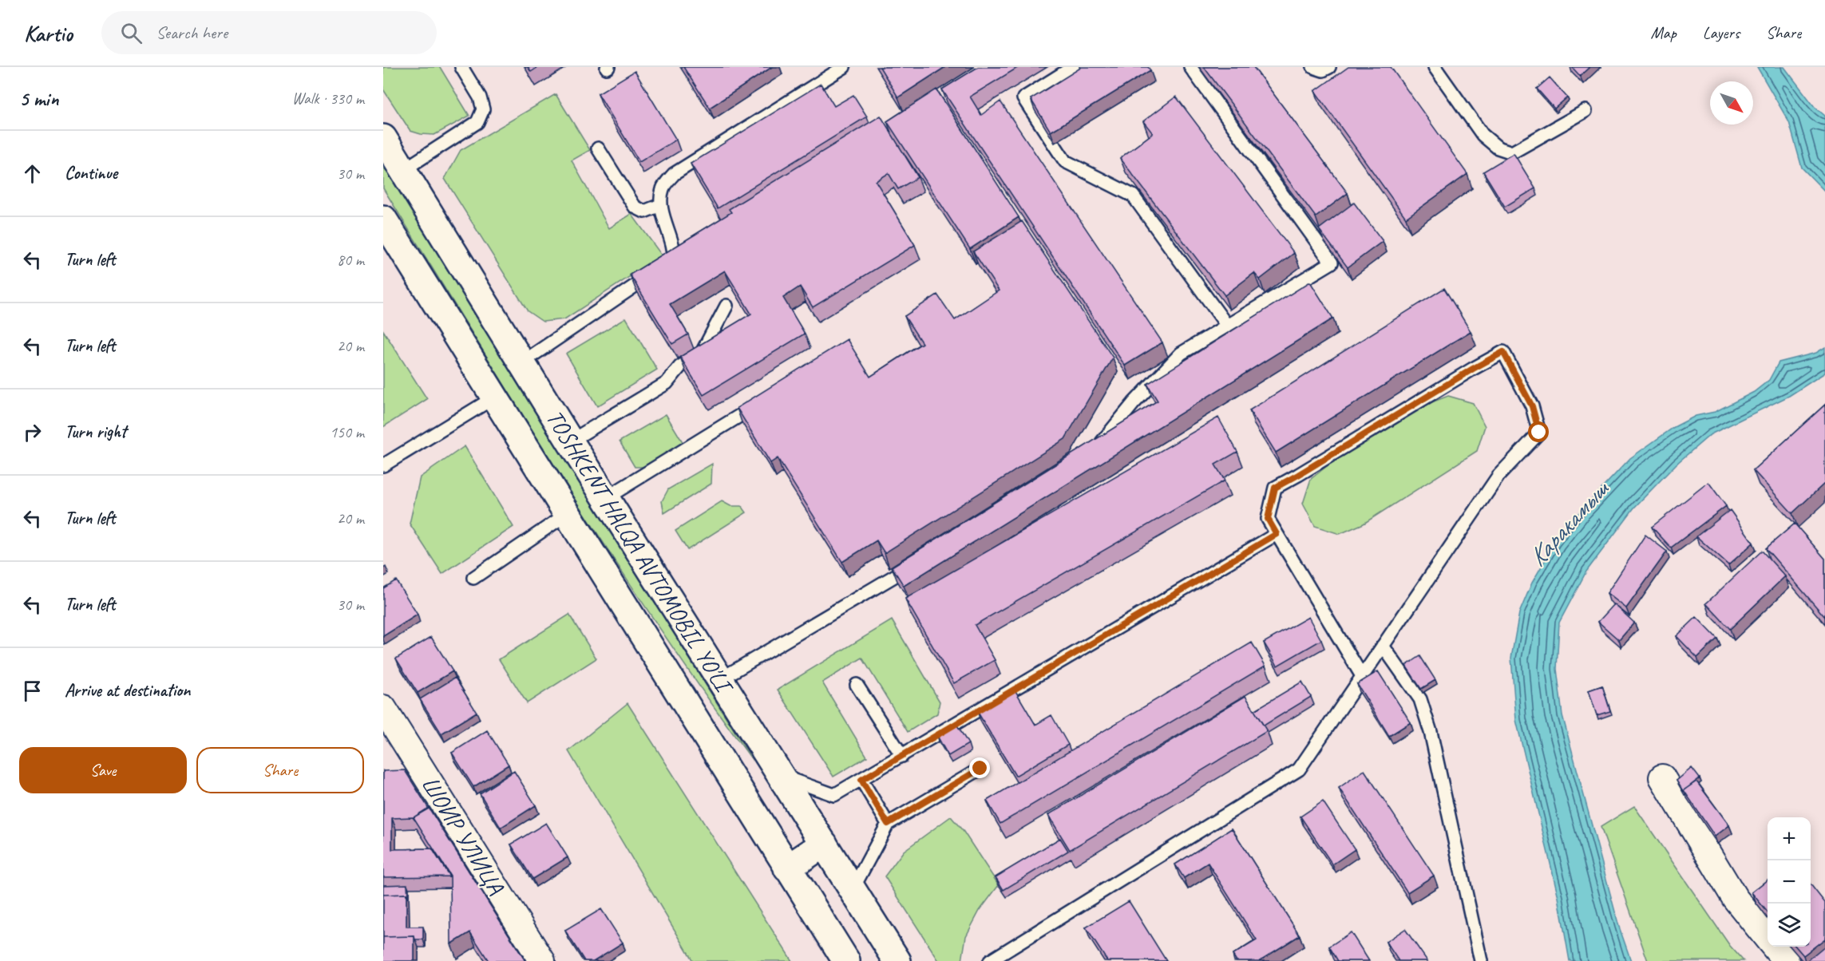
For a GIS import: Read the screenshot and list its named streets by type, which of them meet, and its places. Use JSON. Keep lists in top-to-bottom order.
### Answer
{
  "streets": {
    "highway": ["TOSHKENT HALQA AVTOMOBIL YO'LI"],
    "street": ["ШОИР УЛИЦА"]
  },
  "water": ["Каракамыш"],
  "north": "bottom right",
  "page": {
    "header": "Kartio",
    "search": "Search here",
    "nav": ["Map", "Layers", "Share"],
    "heading": ["5 min", "Walk · 330 m"],
    "list": [
      ["Continue", "30 m"],
      ["Turn left", "80 m"],
      ["Turn left", "20 m"],
      ["Turn right", "150 m"],
      ["Turn left", "20 m"],
      ["Turn left", "30 m"],
      "Arrive at destination"
    ],
    "buttons": ["Save", "Share"],
    "map_buttons": ["+", "−"]
  }
}
